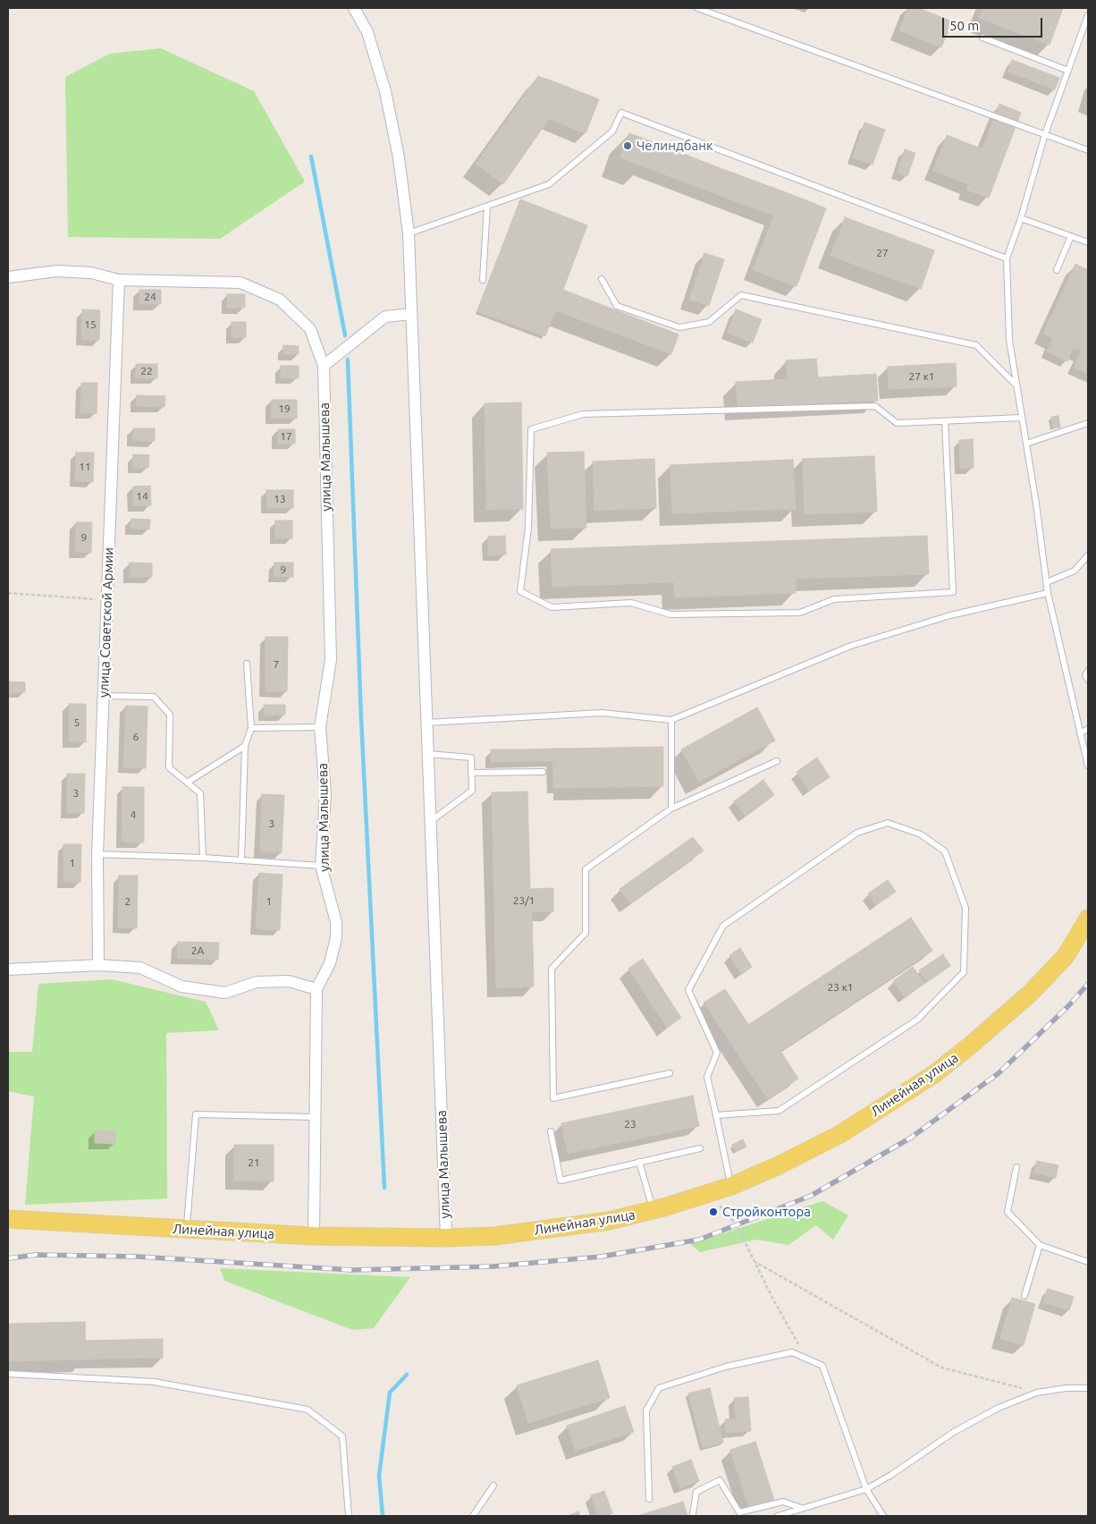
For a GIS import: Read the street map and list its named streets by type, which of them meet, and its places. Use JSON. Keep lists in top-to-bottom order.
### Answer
{
  "streets": {
    "main road": ["Линейная улица"],
    "street": ["улица Малышева", "улица Советской Армии"]
  },
  "crossings": [
    ["улица Малышева", "улица Советской Армии"],
    ["улица Малышева", "Линейная улица"]
  ],
  "places": ["Челиндбанк", "Стройконтора"],
  "house_numbers": [
    "27",
    "24",
    "15",
    "22",
    "27 к1",
    "19",
    "17",
    "11",
    "14",
    "13",
    "9",
    "9",
    "7",
    "5",
    "6",
    "3",
    "4",
    "3",
    "1",
    "23/1",
    "2",
    "1",
    "2А",
    "23 к1",
    "23",
    "21"
  ],
  "scale_bar": "50 m"
}
